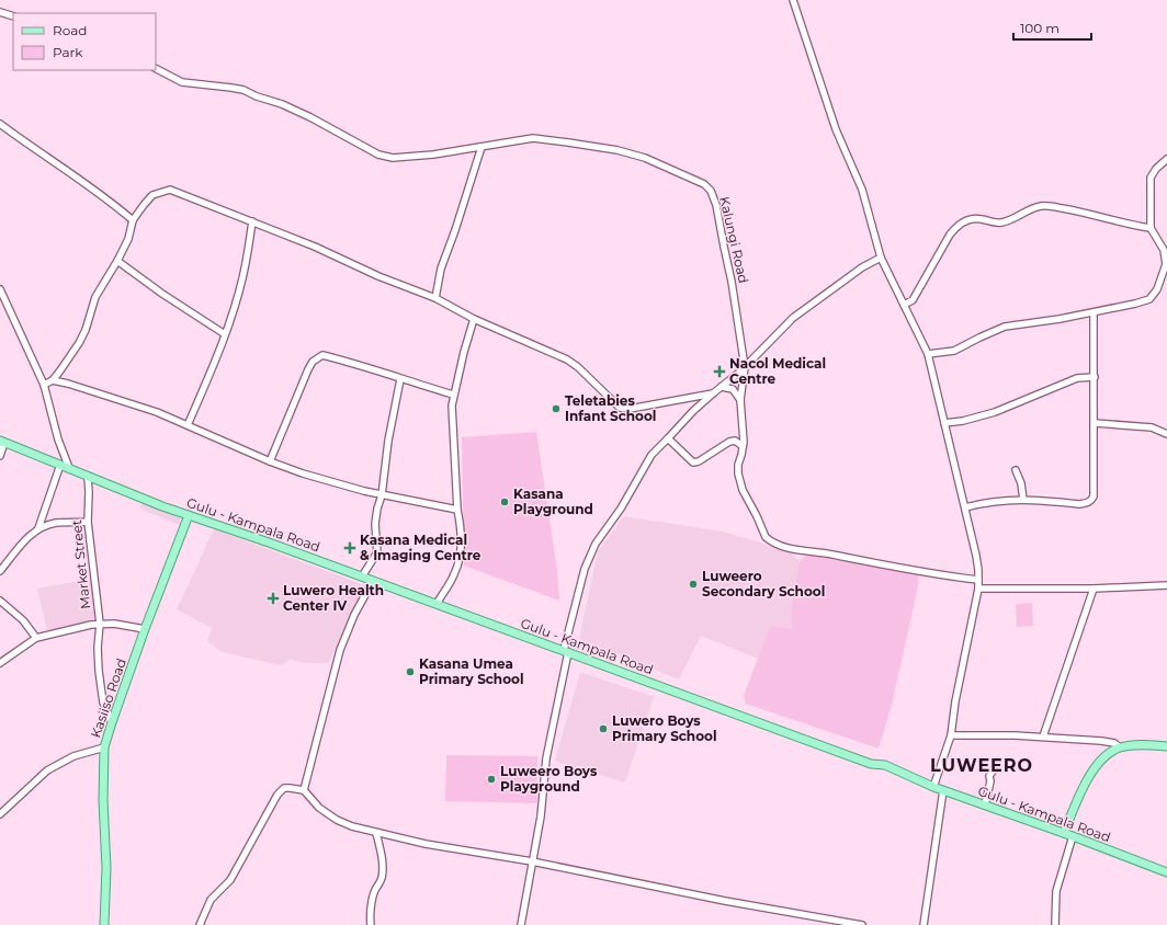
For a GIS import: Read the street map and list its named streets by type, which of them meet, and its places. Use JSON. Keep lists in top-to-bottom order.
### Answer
{
  "streets": {
    "main road": ["Gulu - Kampala Road", "Kasiiso Road"],
    "street": ["Kalungi Road", "Market Street"]
  },
  "crossings": [
    ["Gulu - Kampala Road", "Market Street"],
    ["Gulu - Kampala Road", "Kasiiso Road"],
    ["Market Street", "Kasiiso Road"]
  ],
  "districts": ["LUWEERO"],
  "places": {
    "health": ["Nacol Medical Centre", "Kasana Medical & Imaging Centre", "Luwero Health Center IV"],
    "other": [
      "Teletabies Infant School",
      "Kasana Playground",
      "Luweero Secondary School",
      "Kasana Umea Primary School",
      "Luwero Boys Primary School",
      "Luweero Boys Playground"
    ]
  },
  "legend": ["Road", "Park"],
  "scale_bar": "100 m"
}
